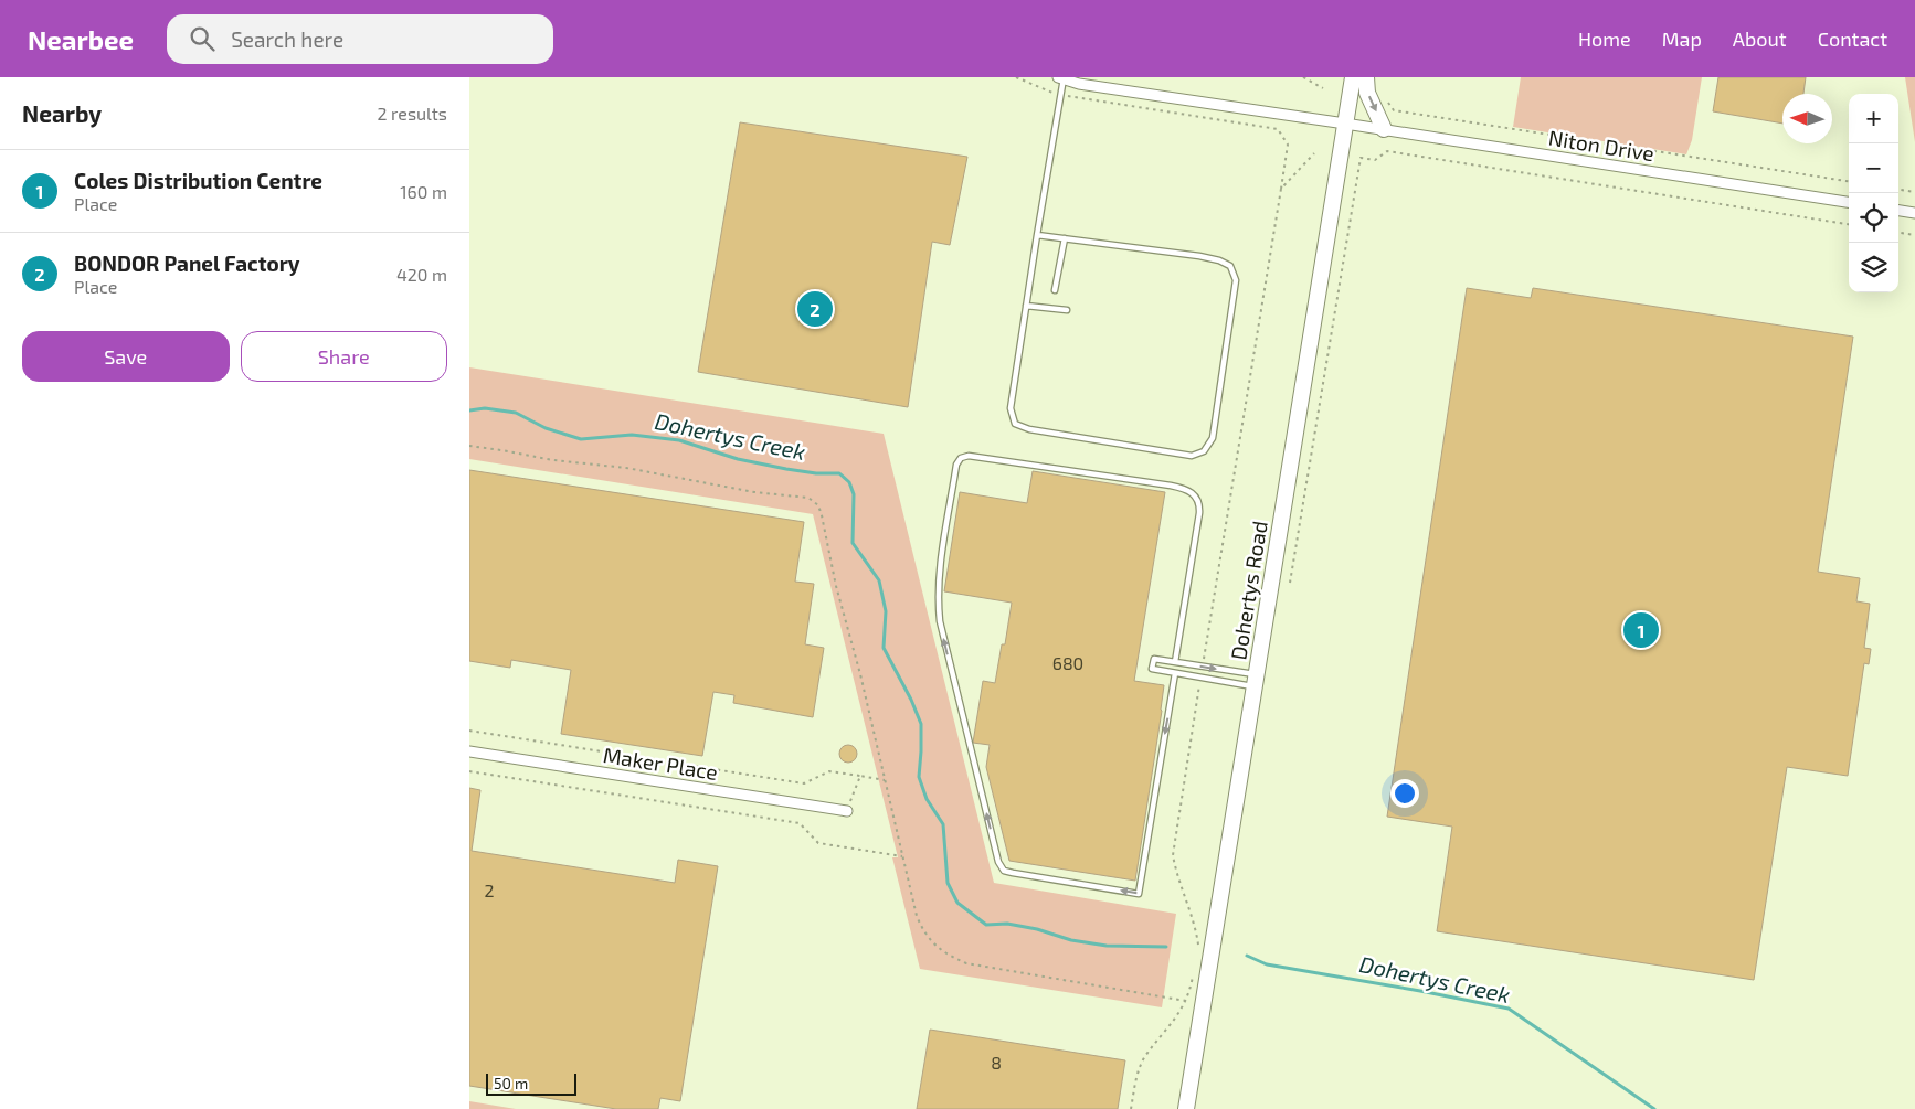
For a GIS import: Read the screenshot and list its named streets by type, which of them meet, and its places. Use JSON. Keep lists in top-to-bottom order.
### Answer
{
  "streets": {
    "main road": ["Dohertys Road"],
    "street": ["Niton Drive", "Maker Place"]
  },
  "crossings": [
    ["Niton Drive", "Dohertys Road"]
  ],
  "water": ["Dohertys Creek"],
  "house_numbers": ["680", "2", "8"],
  "scale_bar": "50 m",
  "north": "left",
  "page": {
    "header": "Nearbee",
    "search": "Search here",
    "nav": [
      "Home",
      "Map",
      "About",
      "Contact"
    ],
    "heading": ["Nearby", "2 results"],
    "map_buttons": ["+", "−"],
    "list": [
      {
        "mark": "1",
        "name": "Coles Distribution Centre",
        "note": "Place",
        "value": "160 m"
      },
      {
        "mark": "2",
        "name": "BONDOR Panel Factory",
        "note": "Place",
        "value": "420 m"
      }
    ],
    "pins": ["2", "1"],
    "buttons": ["Save", "Share"],
    "scale": "50 m"
  }
}
